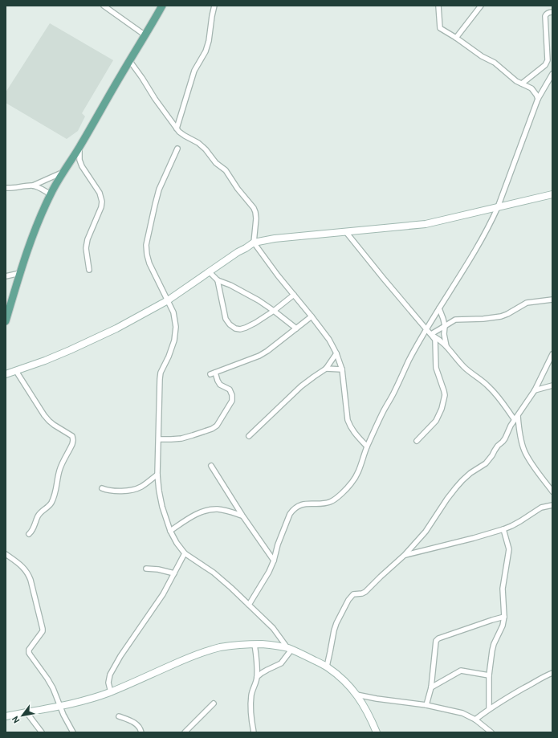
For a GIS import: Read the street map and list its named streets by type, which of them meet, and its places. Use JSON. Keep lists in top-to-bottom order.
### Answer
{
  "north": "bottom left"
}
